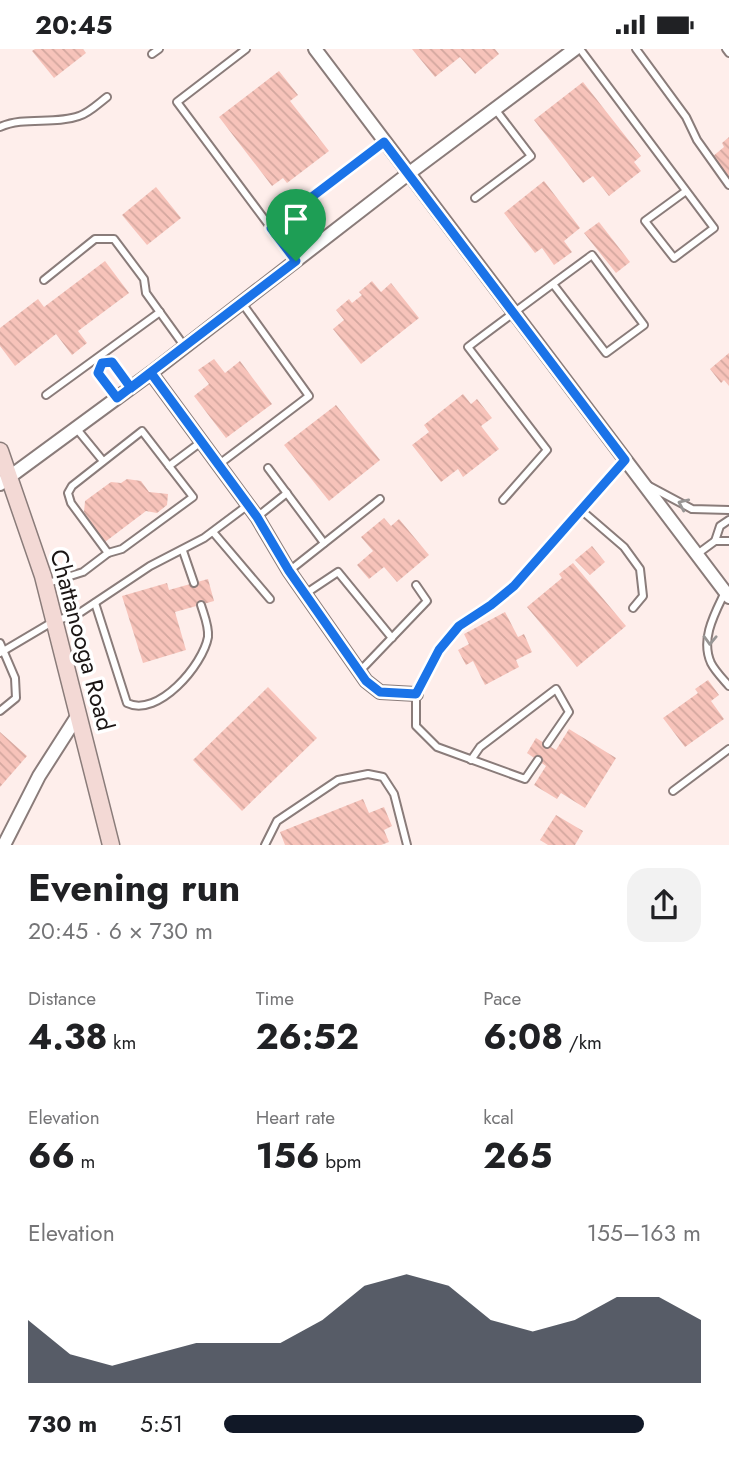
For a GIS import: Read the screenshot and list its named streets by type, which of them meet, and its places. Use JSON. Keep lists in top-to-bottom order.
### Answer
{
  "streets": {
    "main road": ["Chattanooga Road"]
  },
  "page": {
    "status": "20:45",
    "heading": ["Evening run", "20:45 · 6 × 730 m"],
    "stats": [
      ["Distance", "4.38 km"],
      ["Time", "26:52"],
      ["Pace", "6:08 /km"],
      ["Elevation", "66 m"],
      ["Heart rate", "156 bpm"],
      ["kcal", "265"]
    ],
    "chart": ["Elevation", "155–163 m"],
    "list": [
      {
        "name": "730 m",
        "note": "5:51"
      }
    ]
  }
}
